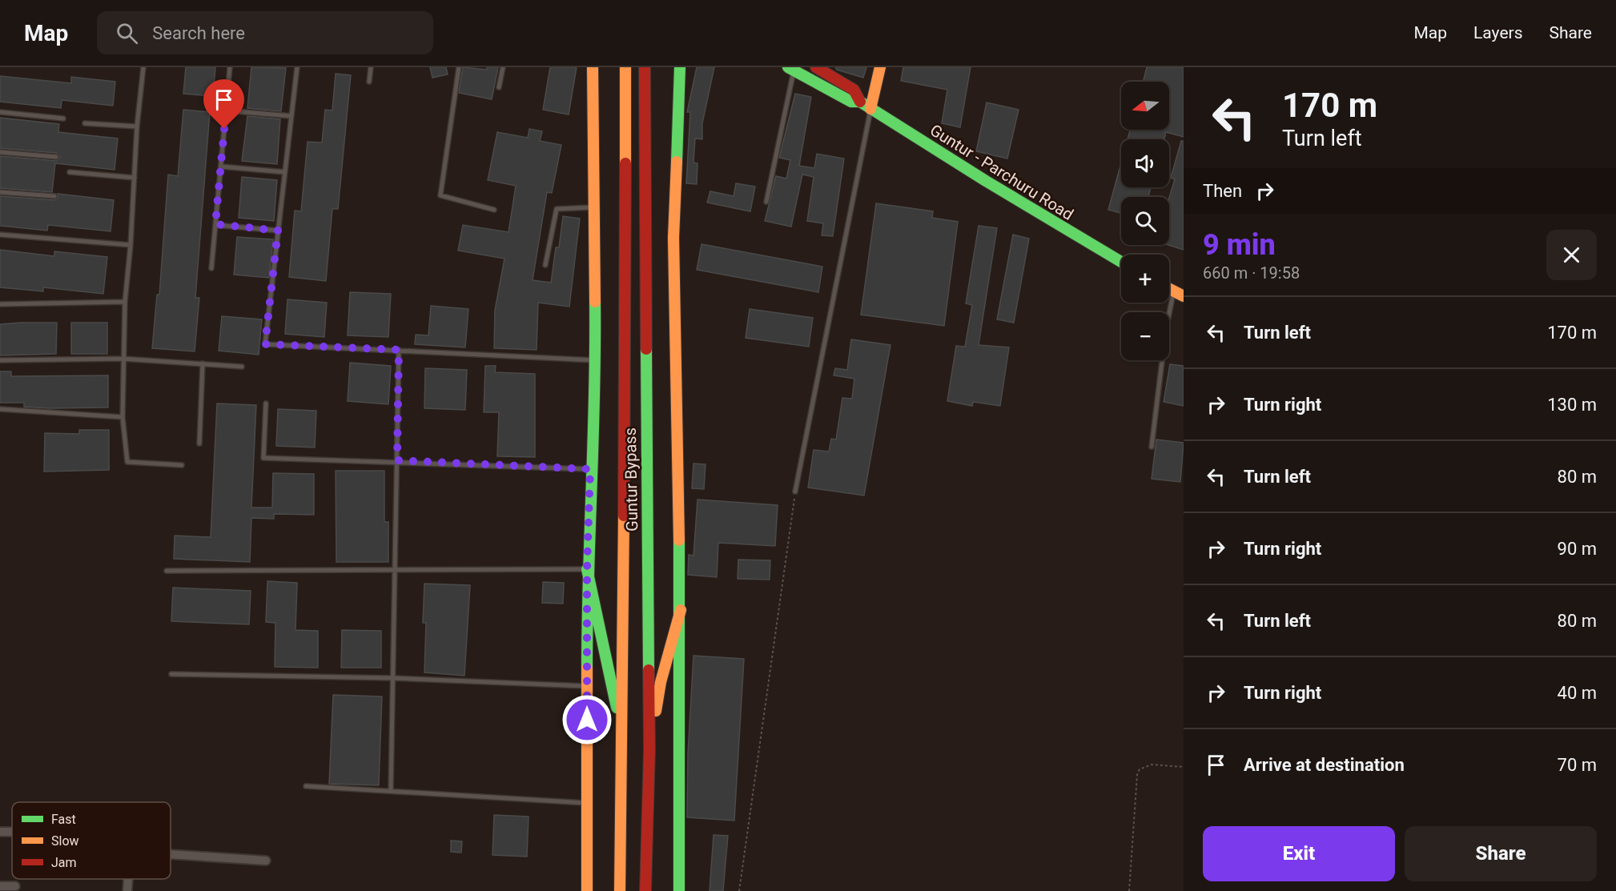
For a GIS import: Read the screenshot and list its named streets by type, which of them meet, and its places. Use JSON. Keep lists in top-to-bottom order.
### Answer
{
  "streets": {
    "main road": ["Guntur - Parchuru Road", "Guntur Bypass"]
  },
  "legend": ["Fast", "Slow", "Jam"],
  "north": "left",
  "page": {
    "header": "Map",
    "search": "Search here",
    "nav": ["Map", "Layers", "Share"],
    "turn": ["170 m", "Turn left"],
    "map_buttons": ["+", "−"],
    "then": "Then",
    "heading": ["9 min", "660 m · 19:58"],
    "list": [
      {
        "name": "Turn left",
        "value": "170 m"
      },
      {
        "name": "Turn right",
        "value": "130 m"
      },
      {
        "name": "Turn left",
        "value": "80 m"
      },
      {
        "name": "Turn right",
        "value": "90 m"
      },
      {
        "name": "Turn left",
        "value": "80 m"
      },
      {
        "name": "Turn right",
        "value": "40 m"
      },
      {
        "name": "Arrive at destination",
        "value": "70 m"
      }
    ],
    "buttons": ["Exit", "Share"]
  }
}
